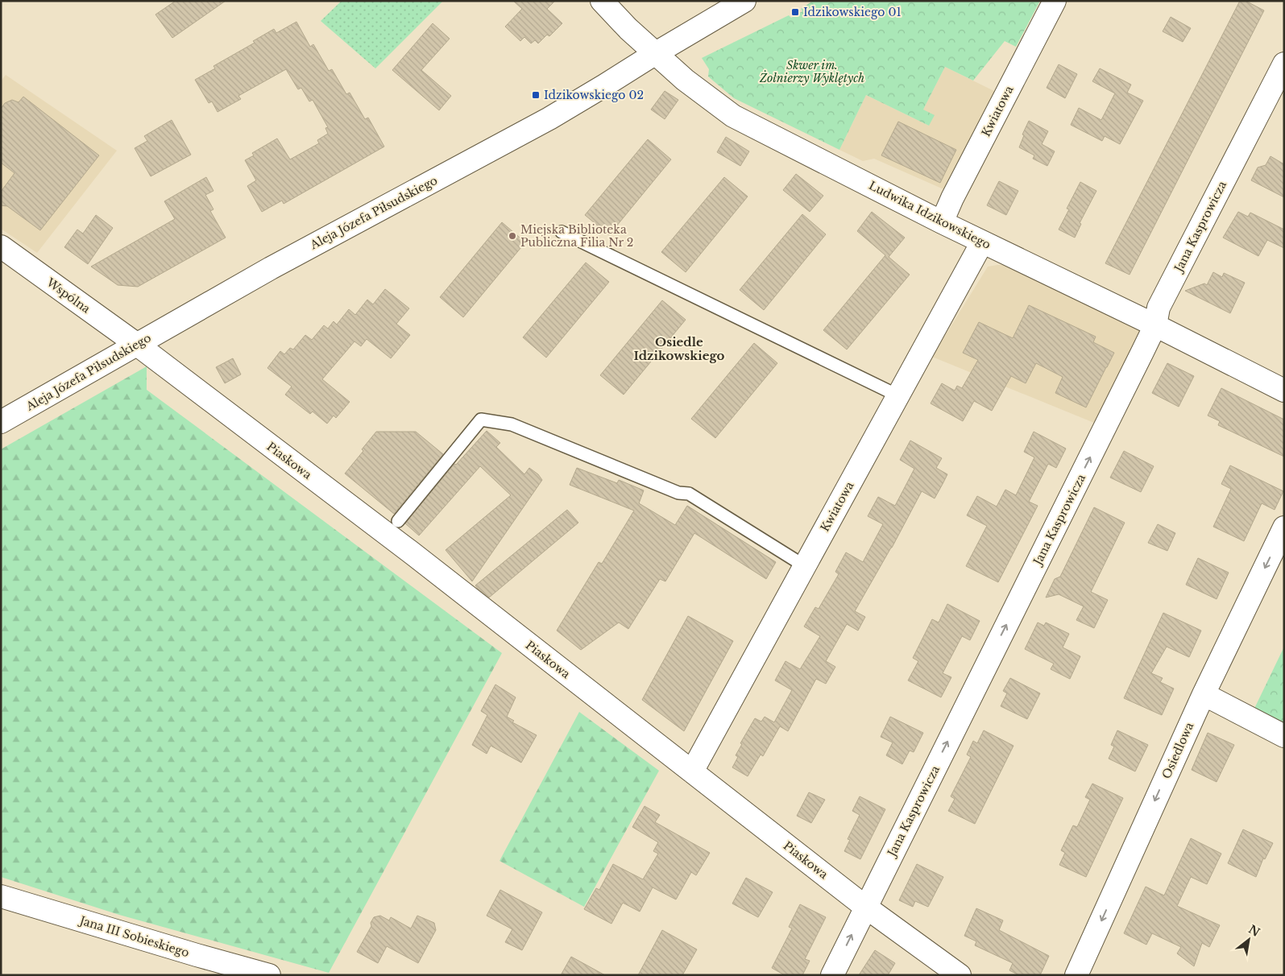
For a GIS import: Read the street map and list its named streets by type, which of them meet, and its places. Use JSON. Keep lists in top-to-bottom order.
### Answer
{
  "streets": {
    "street": [
      "Kwiatowa",
      "Aleja Józefa Piłsudskiego",
      "Ludwika Idzikowskiego",
      "Jana Kasprowicza",
      "Wspólna",
      "Piaskowa",
      "Osiedlowa",
      "Jana III Sobieskiego"
    ]
  },
  "crossings": [
    ["Kwiatowa", "Ludwika Idzikowskiego"],
    ["Kwiatowa", "Piaskowa"],
    ["Aleja Józefa Piłsudskiego", "Ludwika Idzikowskiego"],
    ["Aleja Józefa Piłsudskiego", "Wspólna"],
    ["Aleja Józefa Piłsudskiego", "Piaskowa"],
    ["Ludwika Idzikowskiego", "Jana Kasprowicza"],
    ["Jana Kasprowicza", "Piaskowa"],
    ["Wspólna", "Piaskowa"]
  ],
  "one_way": ["Jana Kasprowicza", "Osiedlowa"],
  "districts": ["Osiedle Idzikowskiego"],
  "parks": ["Skwer im. Żołnierzy Wyklętych"],
  "places": {
    "transit": ["Idzikowskiego 01", "Idzikowskiego 02"],
    "other": ["Miejska Biblioteka Publiczna Filia Nr 2"]
  },
  "north": "top right"
}
